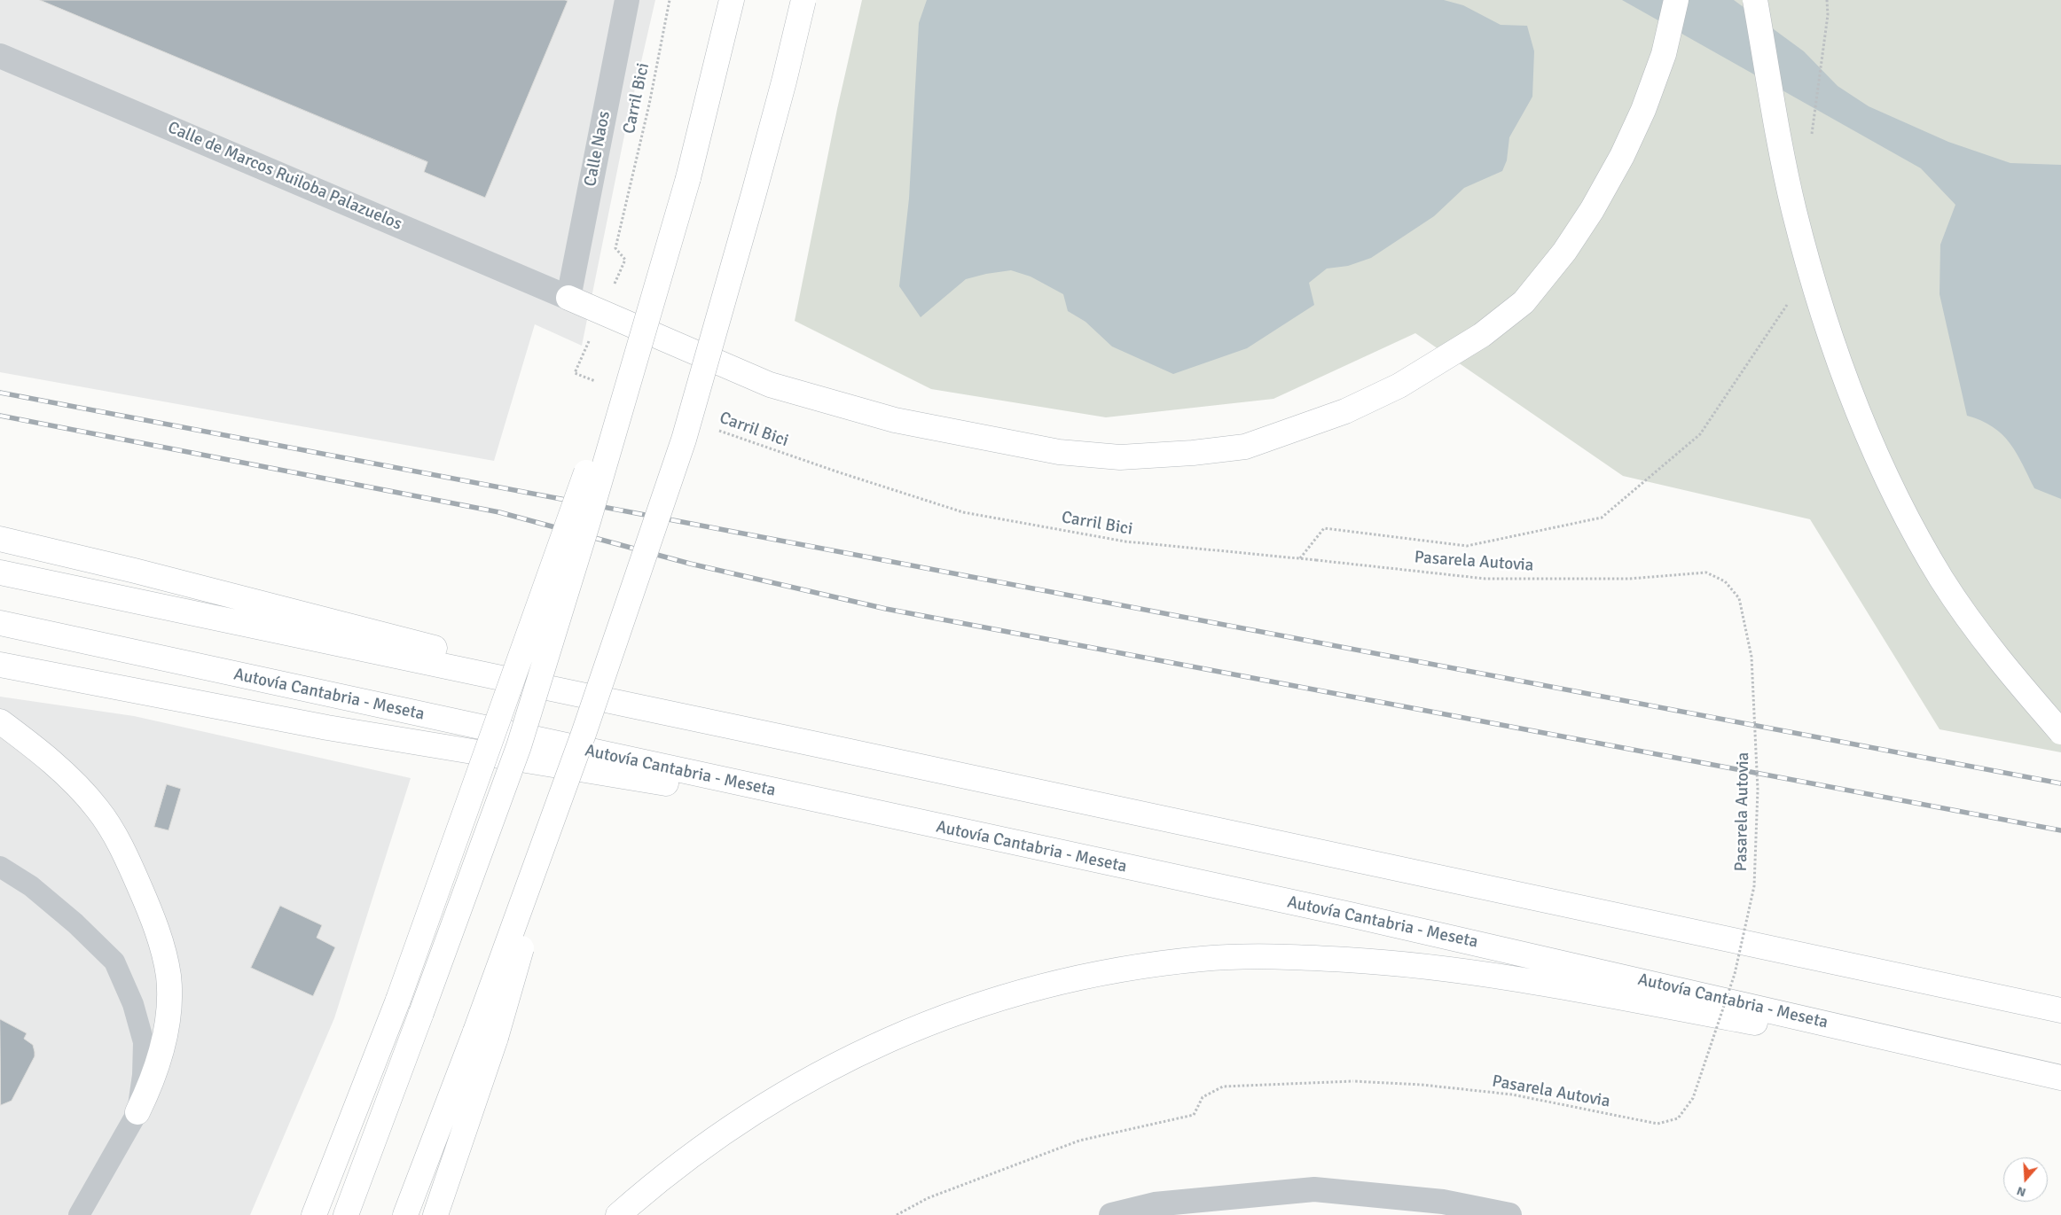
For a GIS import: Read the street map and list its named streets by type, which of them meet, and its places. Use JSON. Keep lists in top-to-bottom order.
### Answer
{
  "streets": {
    "highway": ["Autovía Cantabria - Meseta"],
    "street": ["Calle Naos", "Calle de Marcos Ruiloba Palazuelos"],
    "path": ["Carril Bici", "Pasarela Autovia"]
  },
  "crossings": [
    ["Carril Bici", "Pasarela Autovia"],
    ["Calle Naos", "Calle de Marcos Ruiloba Palazuelos"]
  ],
  "north": "bottom"
}
